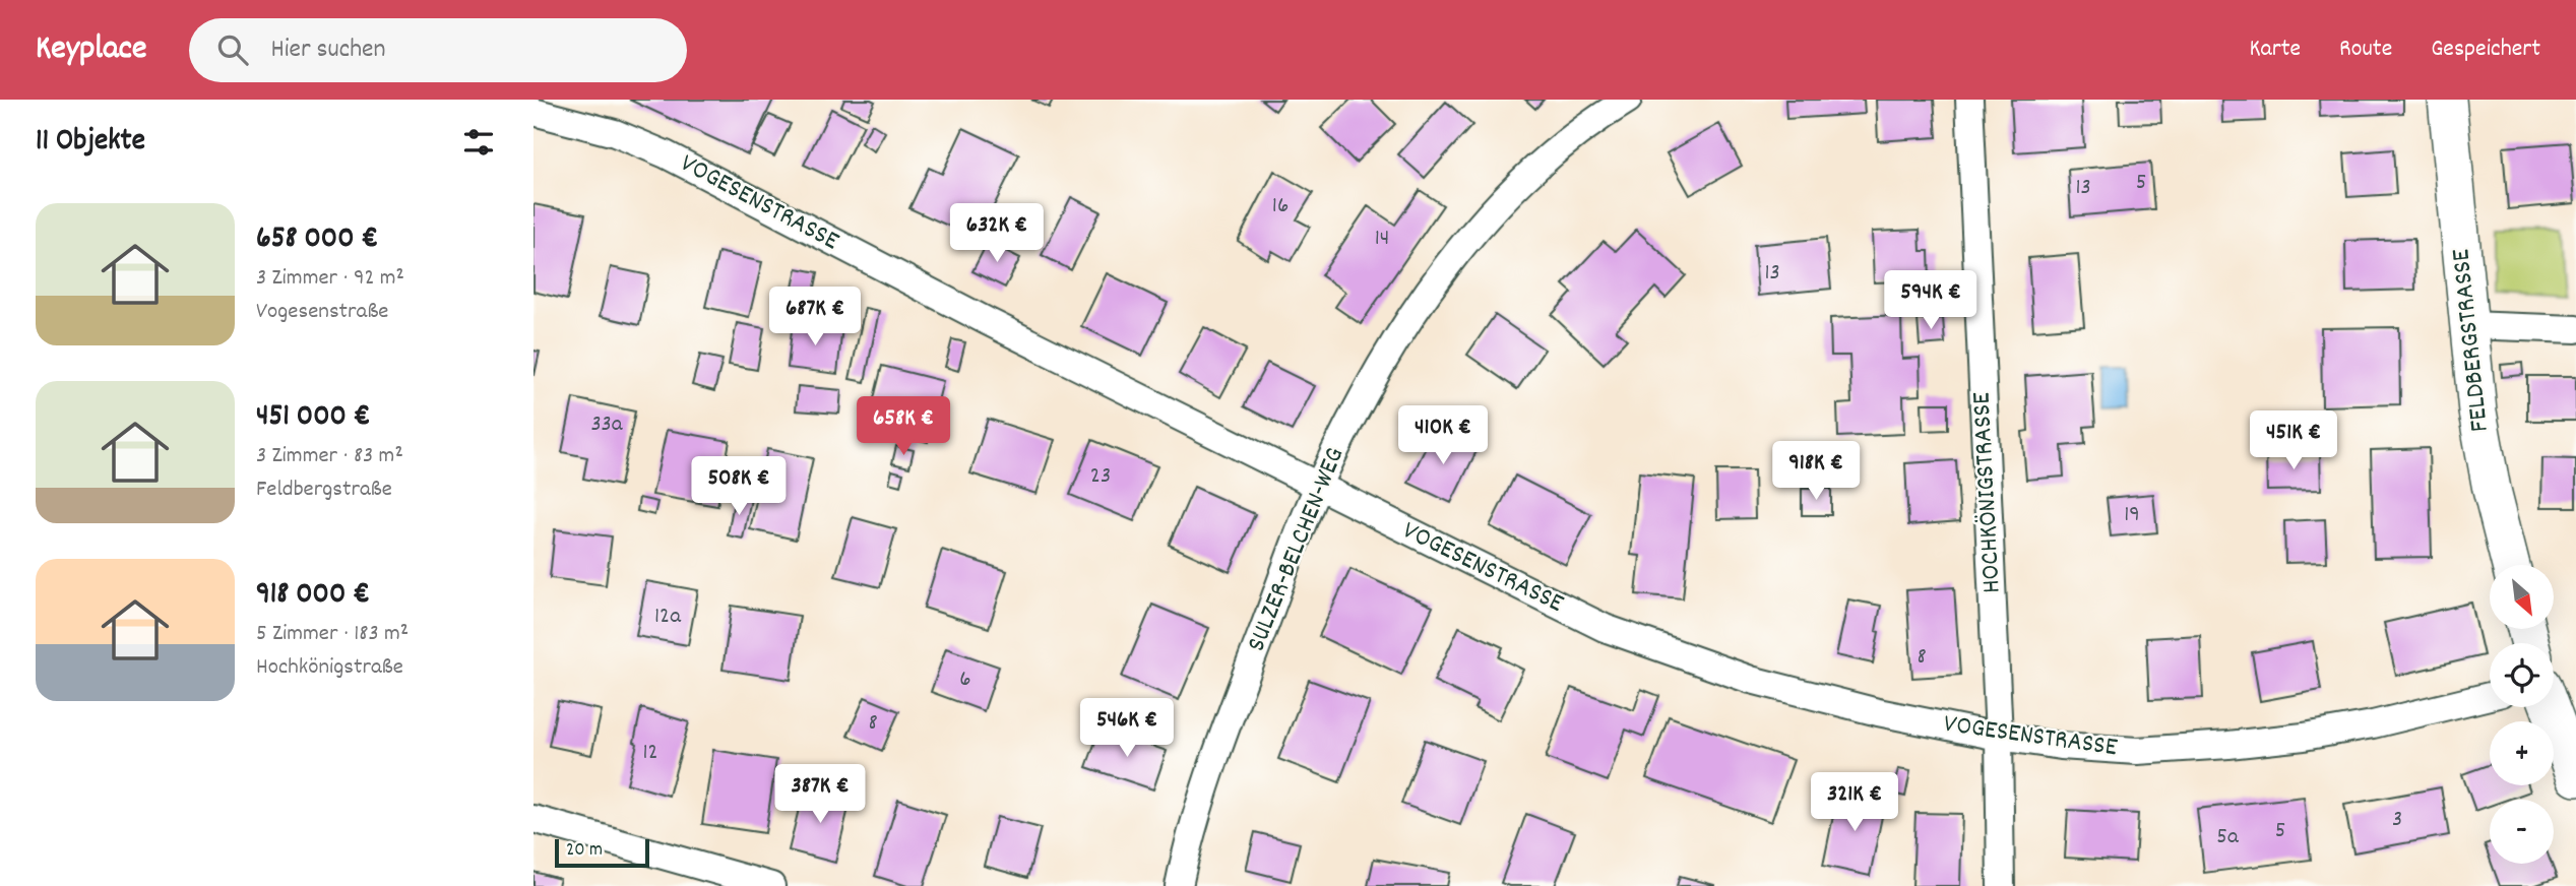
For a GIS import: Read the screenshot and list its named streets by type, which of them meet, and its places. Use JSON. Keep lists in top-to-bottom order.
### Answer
{
  "streets": {
    "street": [
      "VOGESENSTRASSE",
      "FELDBERGSTRASSE",
      "HOCHKÖNIGSTRASSE",
      "SULZER-BELCHEN-WEG"
    ]
  },
  "crossings": [
    ["VOGESENSTRASSE", "HOCHKÖNIGSTRASSE"],
    ["VOGESENSTRASSE", "SULZER-BELCHEN-WEG"]
  ],
  "house_numbers": [
    "5",
    "13",
    "16",
    "14",
    "13",
    "33a",
    "23",
    "19",
    "12a",
    "8",
    "6",
    "8",
    "12",
    "3",
    "5",
    "5a"
  ],
  "scale_bar": "20 m",
  "north": "bottom right",
  "page": {
    "header": "Keyplace",
    "search": "Hier suchen",
    "nav": ["Karte", "Route", "Gespeichert"],
    "heading": "11 Objekte",
    "list": [
      {
        "name": "658 000 €",
        "note": "3 Zimmer · 92 m² · Vogesenstraße"
      },
      {
        "name": "451 000 €",
        "note": "3 Zimmer · 83 m² · Feldbergstraße"
      },
      {
        "name": "918 000 €",
        "note": "5 Zimmer · 183 m² · Hochkönigstraße"
      }
    ],
    "price": [
      "632K €",
      "594K €",
      "687K €",
      "658K €",
      "410K €",
      "451K €",
      "918K €",
      "508K €",
      "546K €",
      "387K €",
      "321K €"
    ],
    "map_buttons": ["+", "−"],
    "scale": "20 m"
  }
}
